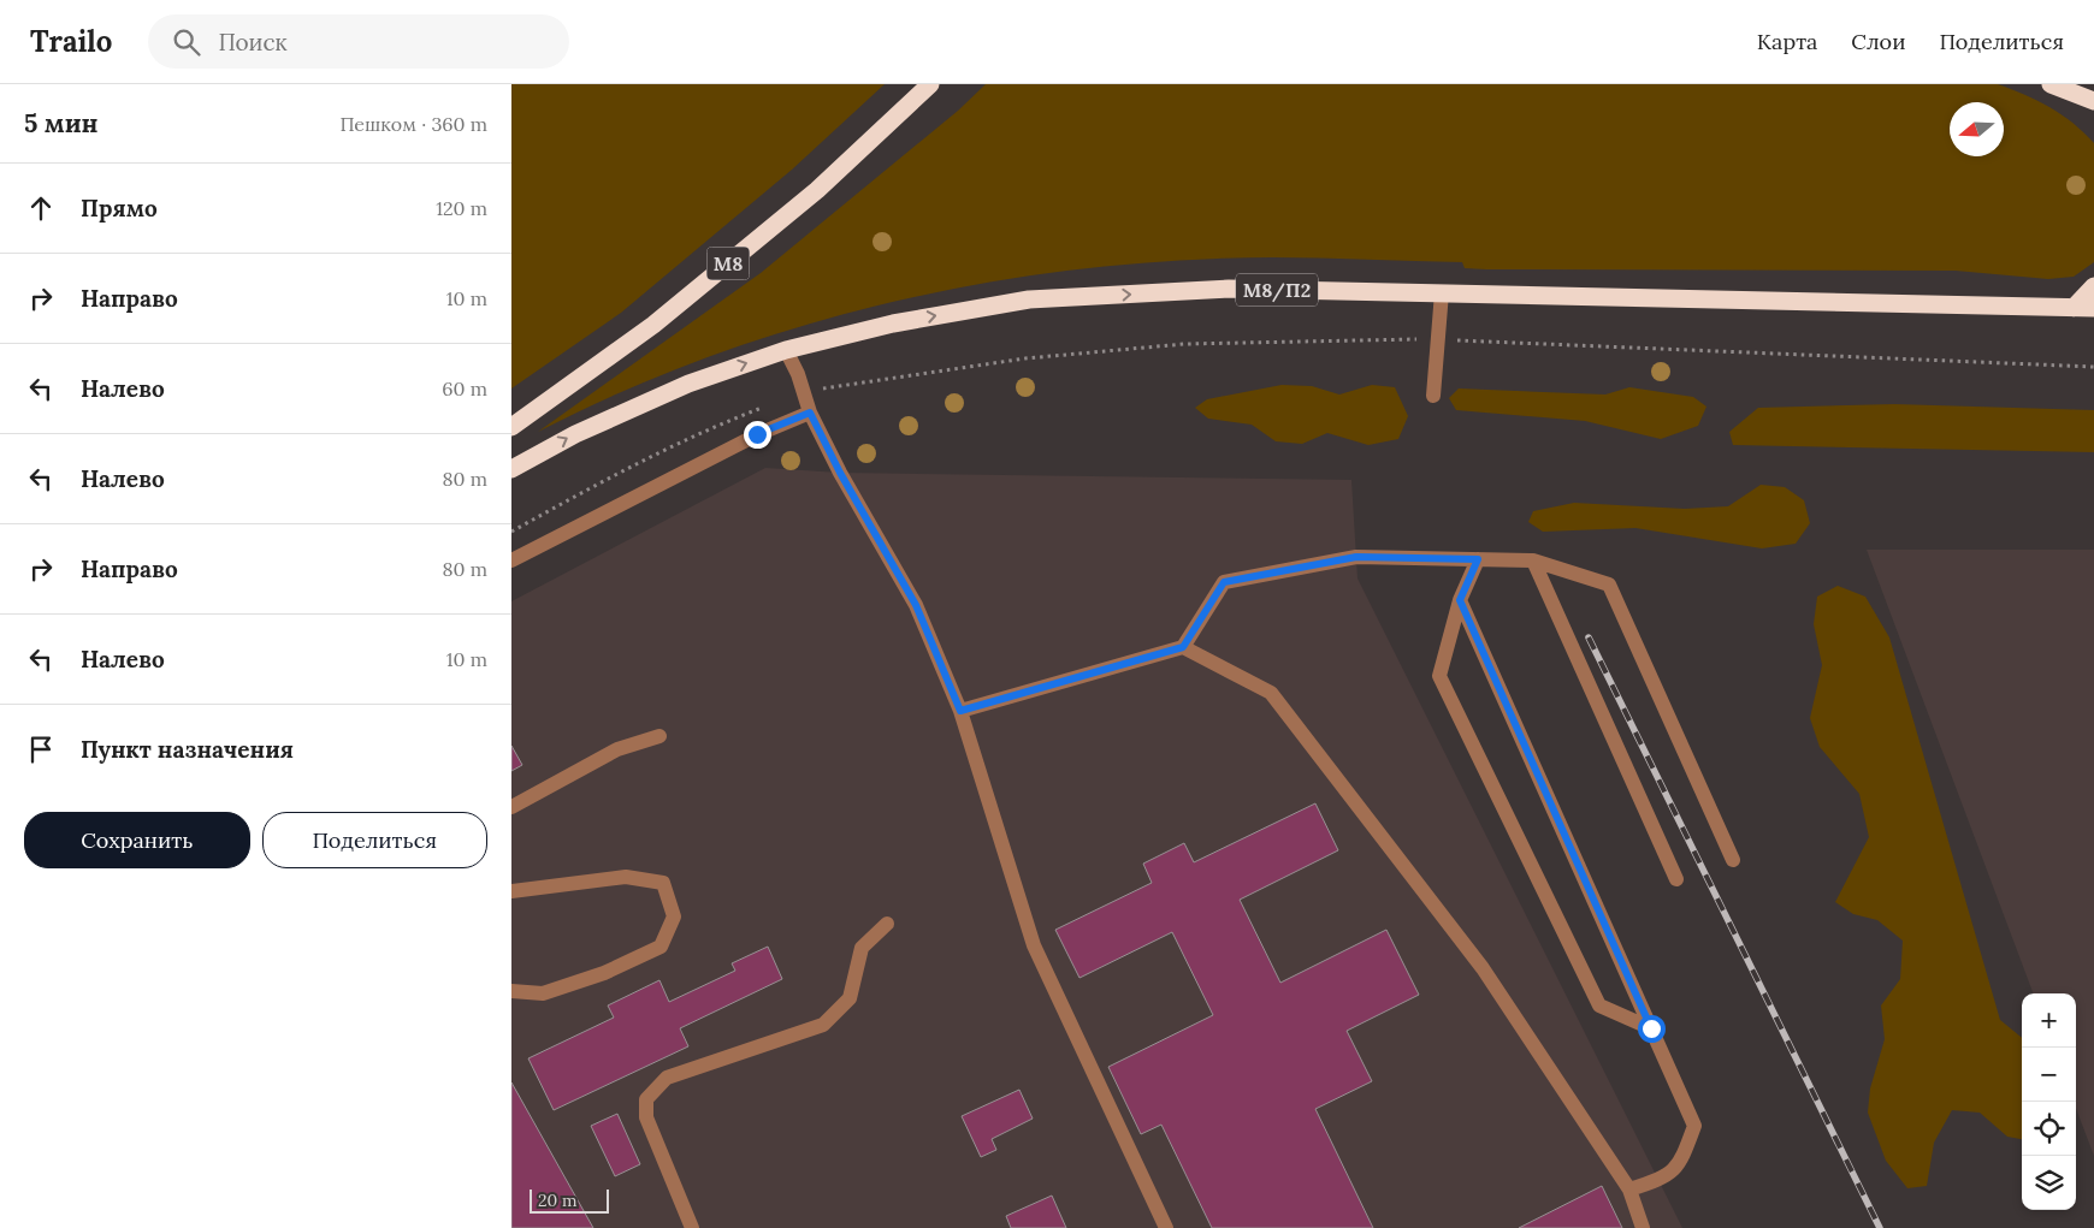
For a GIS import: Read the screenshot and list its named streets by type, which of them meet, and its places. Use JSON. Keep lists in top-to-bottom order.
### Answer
{
  "streets": {
    "highway": ["М8", "М8/П2"]
  },
  "scale_bar": "20 m",
  "north": "left",
  "page": {
    "header": "Trailo",
    "search": "Поиск",
    "nav": ["Карта", "Слои", "Поделиться"],
    "heading": ["5 мин", "Пешком · 360 m"],
    "list": [
      ["Прямо", "120 m"],
      ["Направо", "10 m"],
      ["Налево", "60 m"],
      ["Налево", "80 m"],
      ["Направо", "80 m"],
      ["Налево", "10 m"],
      "Пункт назначения"
    ],
    "buttons": ["Сохранить", "Поделиться"],
    "map_buttons": ["+", "−"],
    "scale": "20 m"
  }
}
